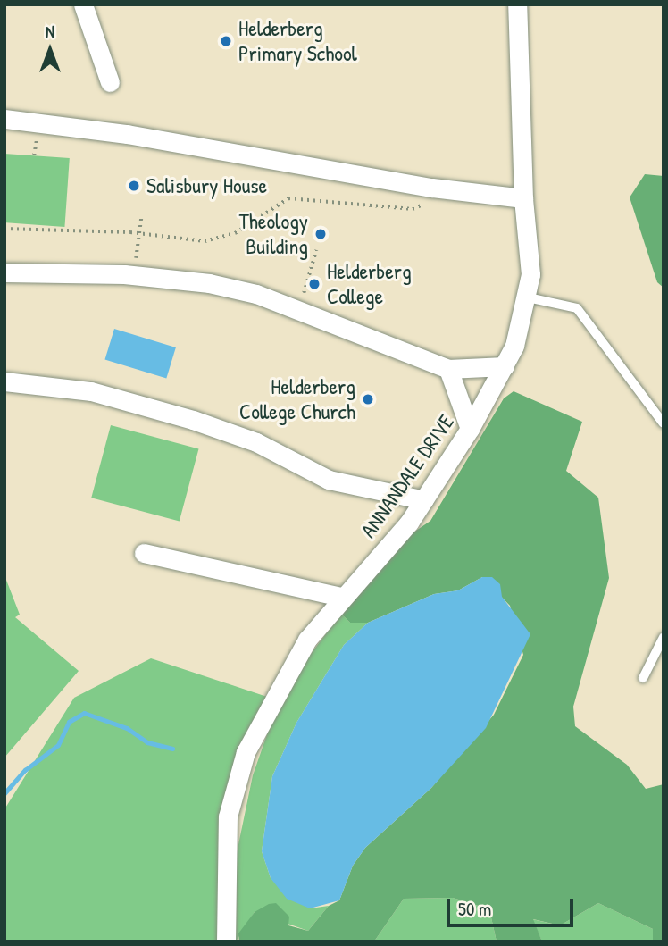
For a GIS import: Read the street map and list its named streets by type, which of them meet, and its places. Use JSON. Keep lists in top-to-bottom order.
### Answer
{
  "streets": {
    "street": ["ANNANDALE DRIVE"]
  },
  "places": [
    "Helderberg Primary School",
    "Salisbury House",
    "Theology Building",
    "Helderberg College",
    "Helderberg College Church"
  ],
  "scale_bar": "50 m",
  "north": "top"
}
